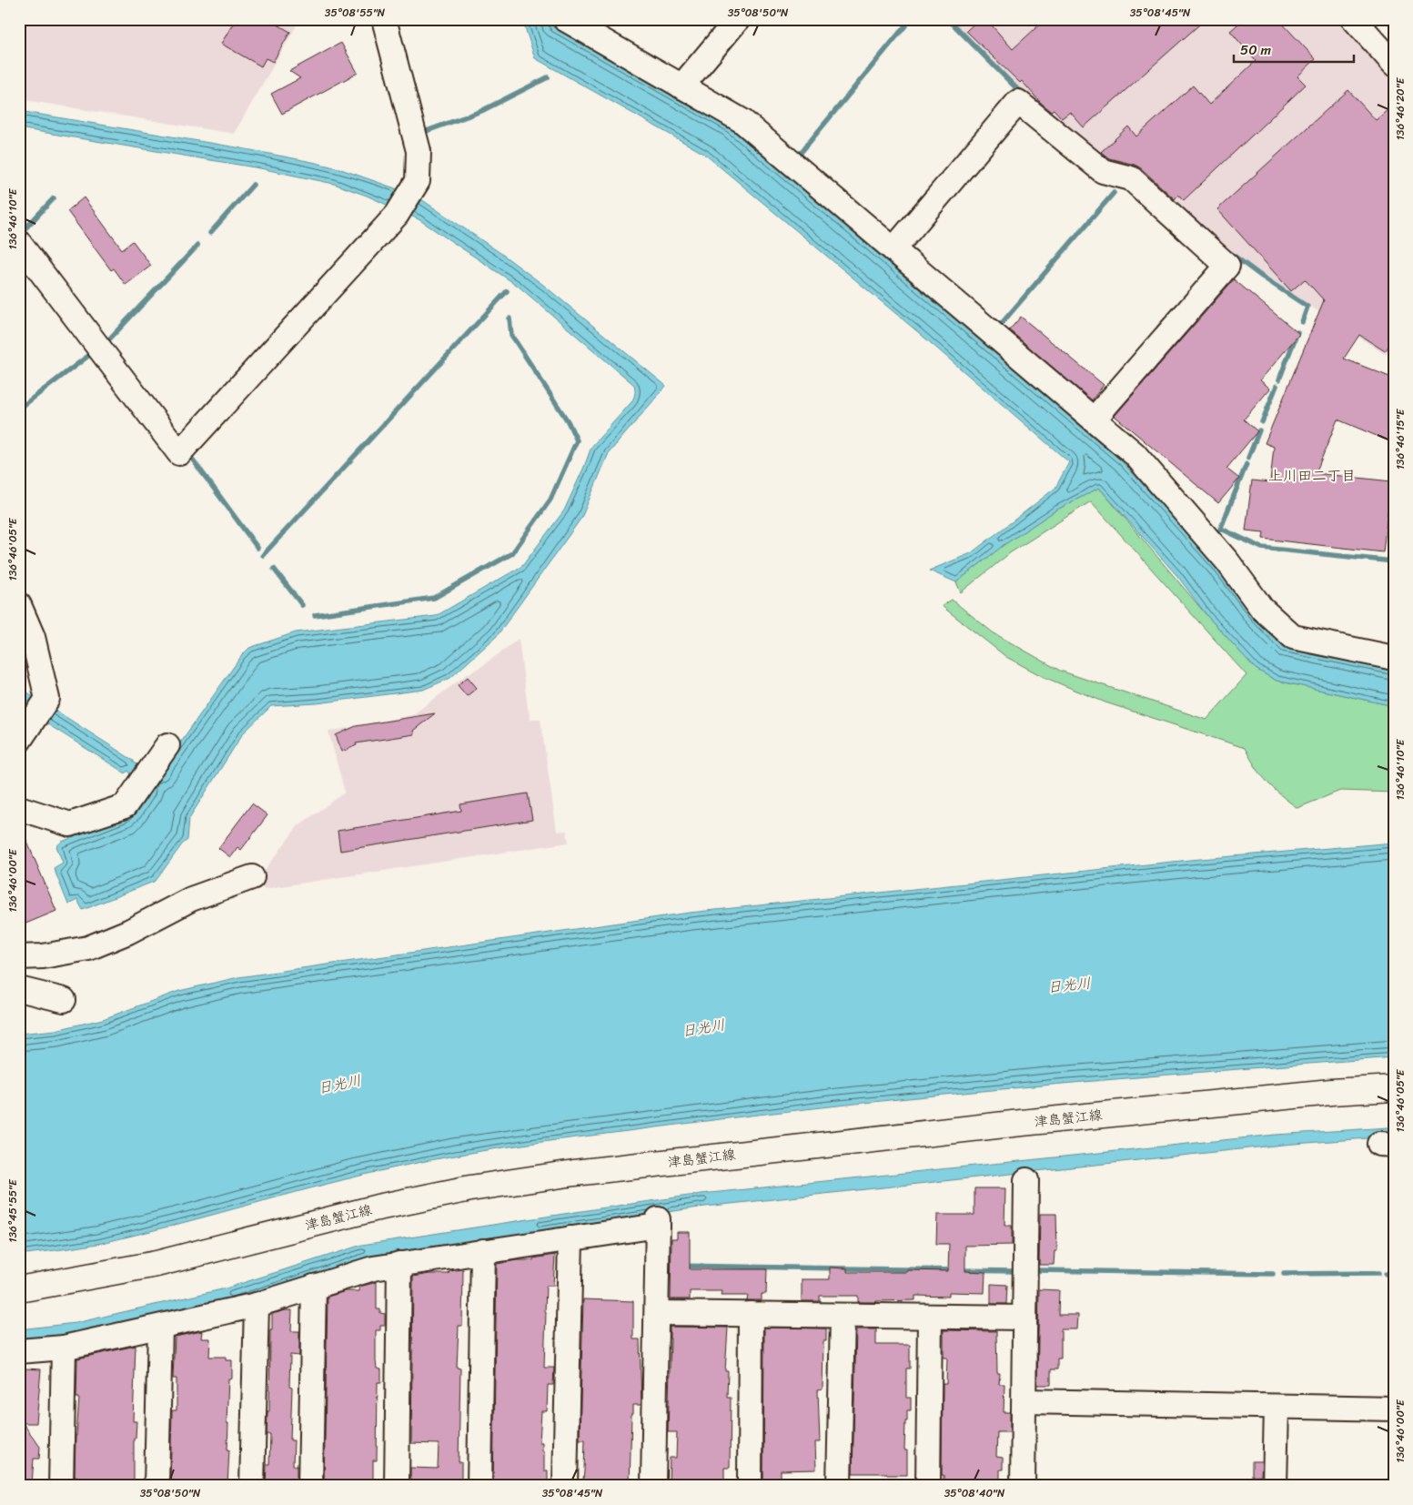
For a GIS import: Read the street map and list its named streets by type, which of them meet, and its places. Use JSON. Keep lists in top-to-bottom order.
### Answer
{
  "streets": {
    "main road": ["津島蟹江線"]
  },
  "districts": ["上川田二丁目"],
  "water": ["日光川"],
  "scale_bar": "50 m",
  "coordinates": [
    "35°08'55\"N",
    "35°08'50\"N",
    "35°08'45\"N",
    "136°46'20\"E",
    "136°46'10\"E",
    "136°46'15\"E",
    "136°46'05\"E",
    "136°46'00\"E",
    "136°45'55\"E",
    "35°08'40\"N"
  ]
}
